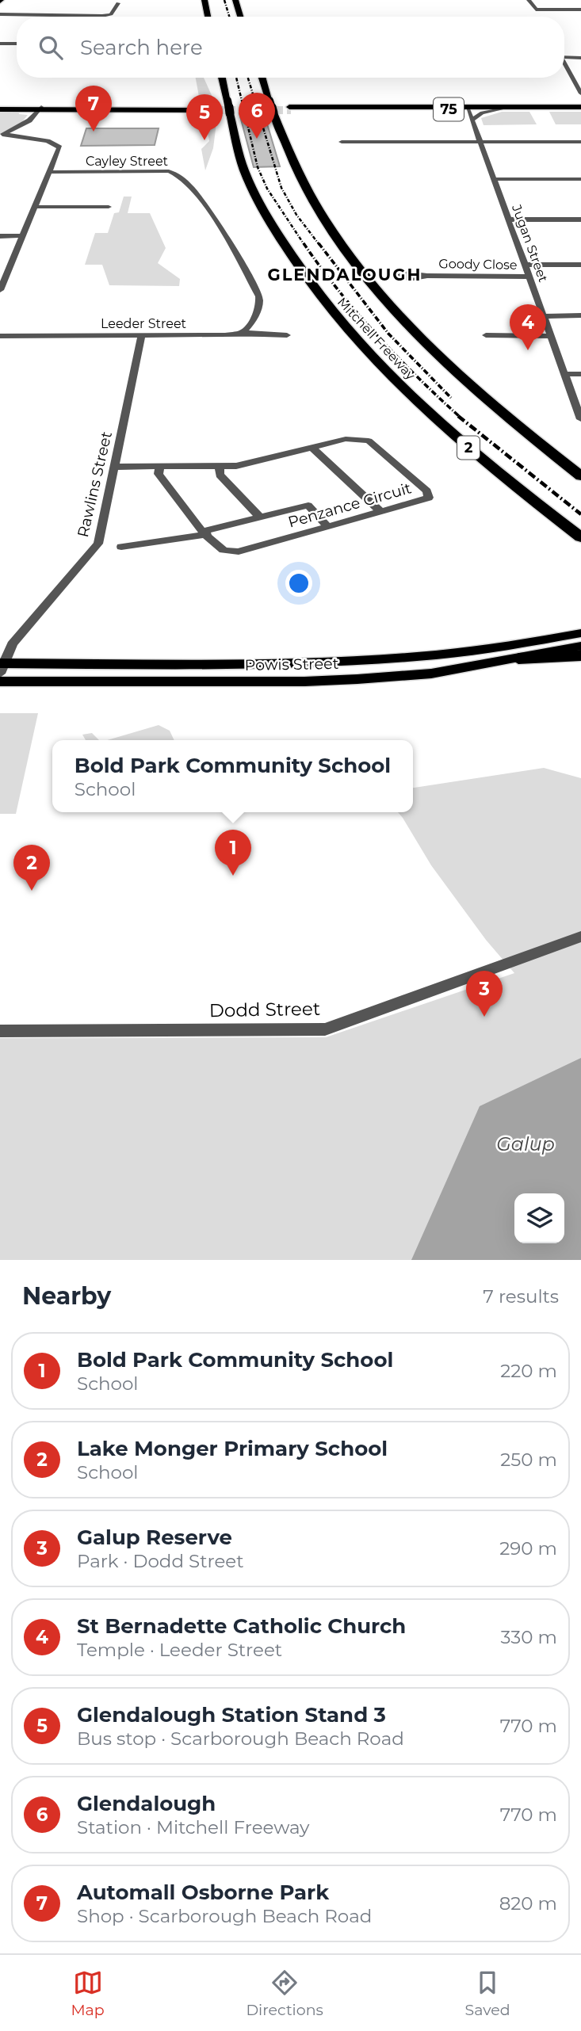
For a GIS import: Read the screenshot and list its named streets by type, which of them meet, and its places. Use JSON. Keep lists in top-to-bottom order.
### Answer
{
  "streets": {
    "highway": ["Mitchell Freeway", "2"],
    "main road": ["75", "Powis Street"],
    "street": [
      "Cayley Street",
      "Jugan Street",
      "Goody Close",
      "Leeder Street",
      "Rawlins Street",
      "Penzance Circuit",
      "Dodd Street"
    ]
  },
  "crossings": [
    ["75", "Jugan Street"],
    ["Cayley Street", "Leeder Street"],
    ["Jugan Street", "Goody Close"],
    ["Leeder Street", "Rawlins Street"],
    ["Rawlins Street", "Penzance Circuit"],
    ["Rawlins Street", "Powis Street"]
  ],
  "districts": ["GLENDALOUGH"],
  "water": ["Galup"],
  "page": {
    "search": "Search here",
    "pins": [
      "7",
      "6",
      "5",
      "4",
      "1",
      "2",
      "3"
    ],
    "popup": ["Bold Park Community School", "School"],
    "heading": ["Nearby", "7 results"],
    "list": [
      {
        "mark": "1",
        "name": "Bold Park Community School",
        "note": "School",
        "value": "220 m"
      },
      {
        "mark": "2",
        "name": "Lake Monger Primary School",
        "note": "School",
        "value": "250 m"
      },
      {
        "mark": "3",
        "name": "Galup Reserve",
        "note": "Park · Dodd Street",
        "value": "290 m"
      },
      {
        "mark": "4",
        "name": "St Bernadette Catholic Church",
        "note": "Temple · Leeder Street",
        "value": "330 m"
      },
      {
        "mark": "5",
        "name": "Glendalough Station Stand 3",
        "note": "Bus stop · Scarborough Beach Road",
        "value": "770 m"
      },
      {
        "mark": "6",
        "name": "Glendalough",
        "note": "Station · Mitchell Freeway",
        "value": "770 m"
      },
      {
        "mark": "7",
        "name": "Automall Osborne Park",
        "note": "Shop · Scarborough Beach Road",
        "value": "820 m"
      }
    ],
    "nav": ["Map", "Directions", "Saved"]
  }
}
